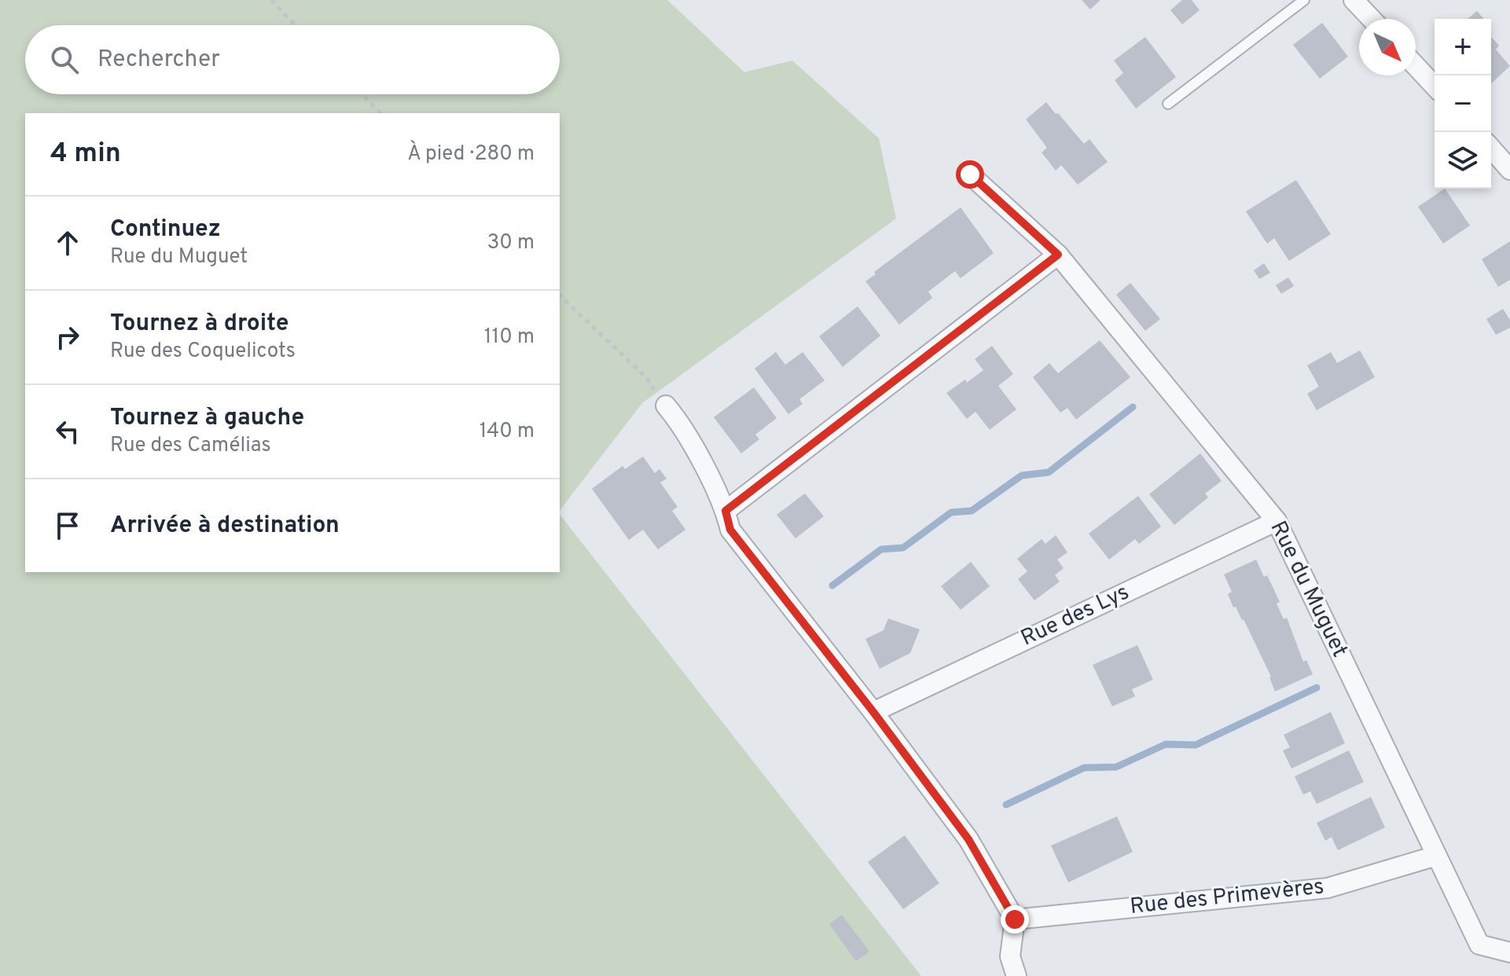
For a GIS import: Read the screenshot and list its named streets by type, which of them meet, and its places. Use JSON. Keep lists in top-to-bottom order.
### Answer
{
  "streets": {
    "street": ["Rue du Muguet", "Rue des Lys", "Rue des Primevères"]
  },
  "crossings": [
    ["Rue du Muguet", "Rue des Lys"],
    ["Rue du Muguet", "Rue des Primevères"]
  ],
  "north": "bottom right",
  "page": {
    "map_buttons": ["+", "−"],
    "search": "Rechercher",
    "heading": ["4 min", "À pied · 280 m"],
    "list": [
      ["Continuez", "Rue du Muguet", "30 m"],
      ["Tournez à droite", "Rue des Coquelicots", "110 m"],
      ["Tournez à gauche", "Rue des Camélias", "140 m"],
      "Arrivée à destination"
    ]
  }
}
